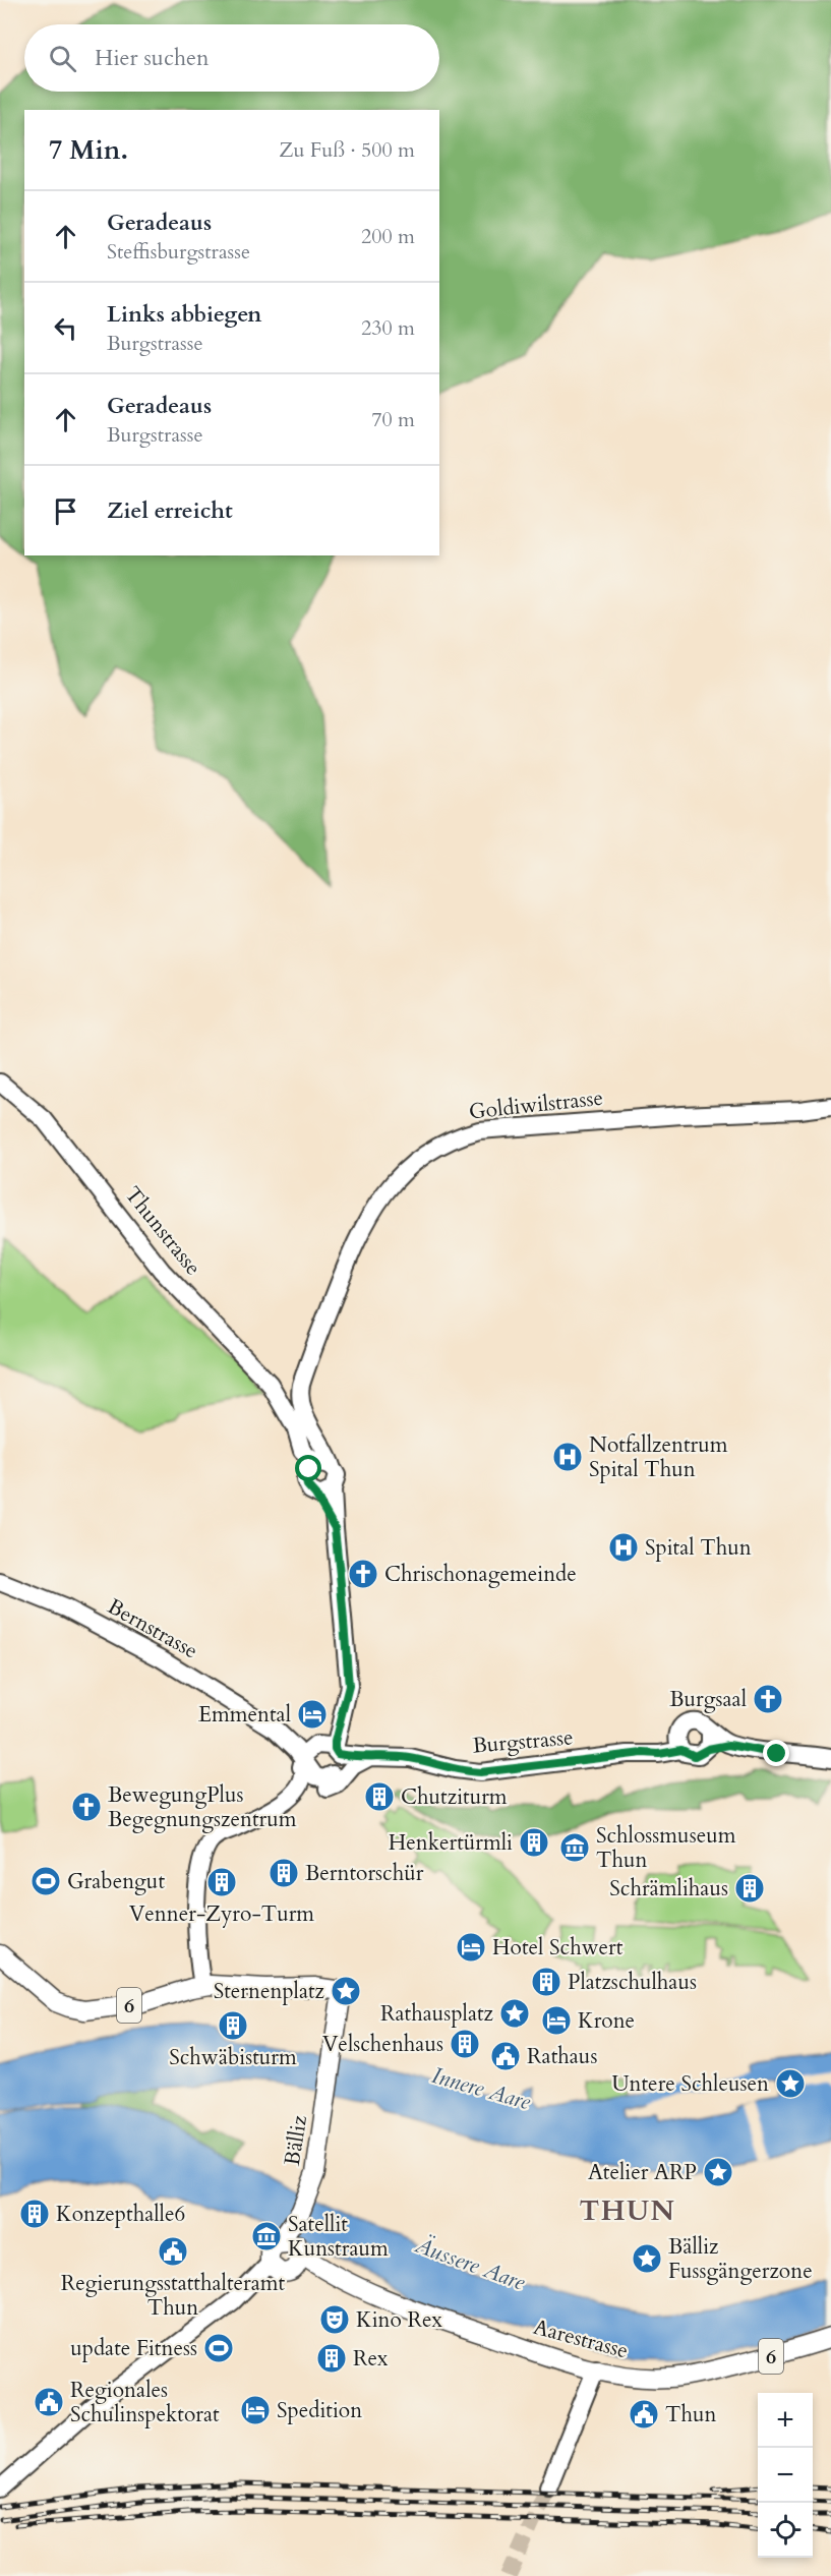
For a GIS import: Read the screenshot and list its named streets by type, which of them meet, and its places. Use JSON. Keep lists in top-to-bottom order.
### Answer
{
  "streets": {
    "main road": [
      "Goldiwilstrasse",
      "Thunstrasse",
      "Bernstrasse",
      "Burgstrasse",
      "6",
      "Bälliz",
      "Aarestrasse"
    ]
  },
  "crossings": [
    ["Goldiwilstrasse", "Thunstrasse"],
    ["Bernstrasse", "Burgstrasse"],
    ["6", "Bälliz"],
    ["Bälliz", "Aarestrasse"]
  ],
  "districts": ["THUN"],
  "water": ["Innere Aare", "Äussere Aare"],
  "places": {
    "hospital": ["Notfallzentrum Spital Thun", "Spital Thun"],
    "church": ["Chrischonagemeinde", "Burgsaal", "BewegungPlus Begegnungszentrum"],
    "hotel": [
      "Emmental",
      "Hotel Schwert",
      "Krone",
      "Spedition"
    ],
    "building": [
      "Chutziturm",
      "Henkertürmli",
      "Berntorschür",
      "Venner-Zyro-Turm",
      "Schrämlihaus",
      "Platzschulhaus",
      "Schwäbisturm",
      "Velschenhaus",
      "Konzepthalle6",
      "Rex"
    ],
    "museum": ["Schlossmuseum Thun", "Satellit Kunstraum"],
    "sports": ["Grabengut", "update Fitness"],
    "place": [
      "Sternenplatz",
      "Rathausplatz",
      "Untere Schleusen",
      "Atelier ARP",
      "Bälliz Fussgängerzone"
    ],
    "public building": [
      "Rathaus",
      "Regierungsstatthalteramt Thun",
      "Regionales Schulinspektorat",
      "Thun"
    ],
    "theatre": ["Kino Rex"]
  },
  "page": {
    "search": "Hier suchen",
    "heading": ["7 Min.", "Zu Fuß · 500 m"],
    "list": [
      ["Geradeaus", "Steffisburgstrasse", "200 m"],
      ["Links abbiegen", "Burgstrasse", "230 m"],
      ["Geradeaus", "Burgstrasse", "70 m"],
      "Ziel erreicht"
    ],
    "map_buttons": ["+", "−"]
  }
}
